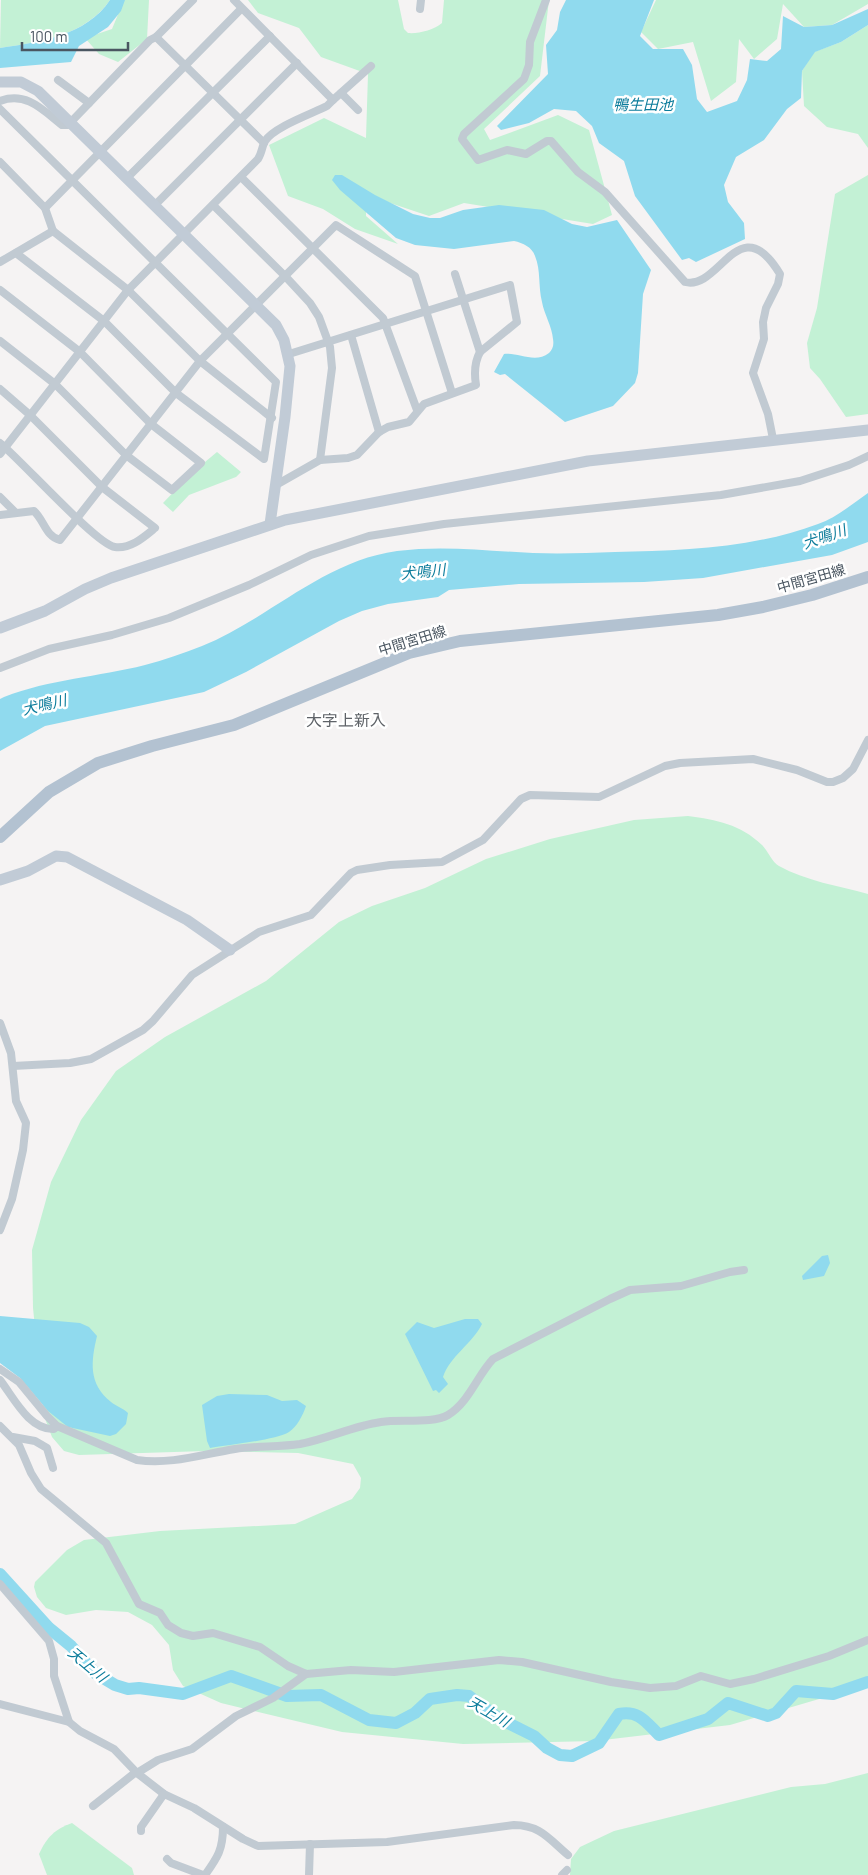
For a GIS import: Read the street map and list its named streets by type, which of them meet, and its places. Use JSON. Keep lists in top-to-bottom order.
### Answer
{
  "streets": {
    "main road": ["中間宮田線"]
  },
  "districts": ["大字上新入"],
  "water": ["鴨生田池", "犬鳴川", "天上川"],
  "scale_bar": "100 m"
}
